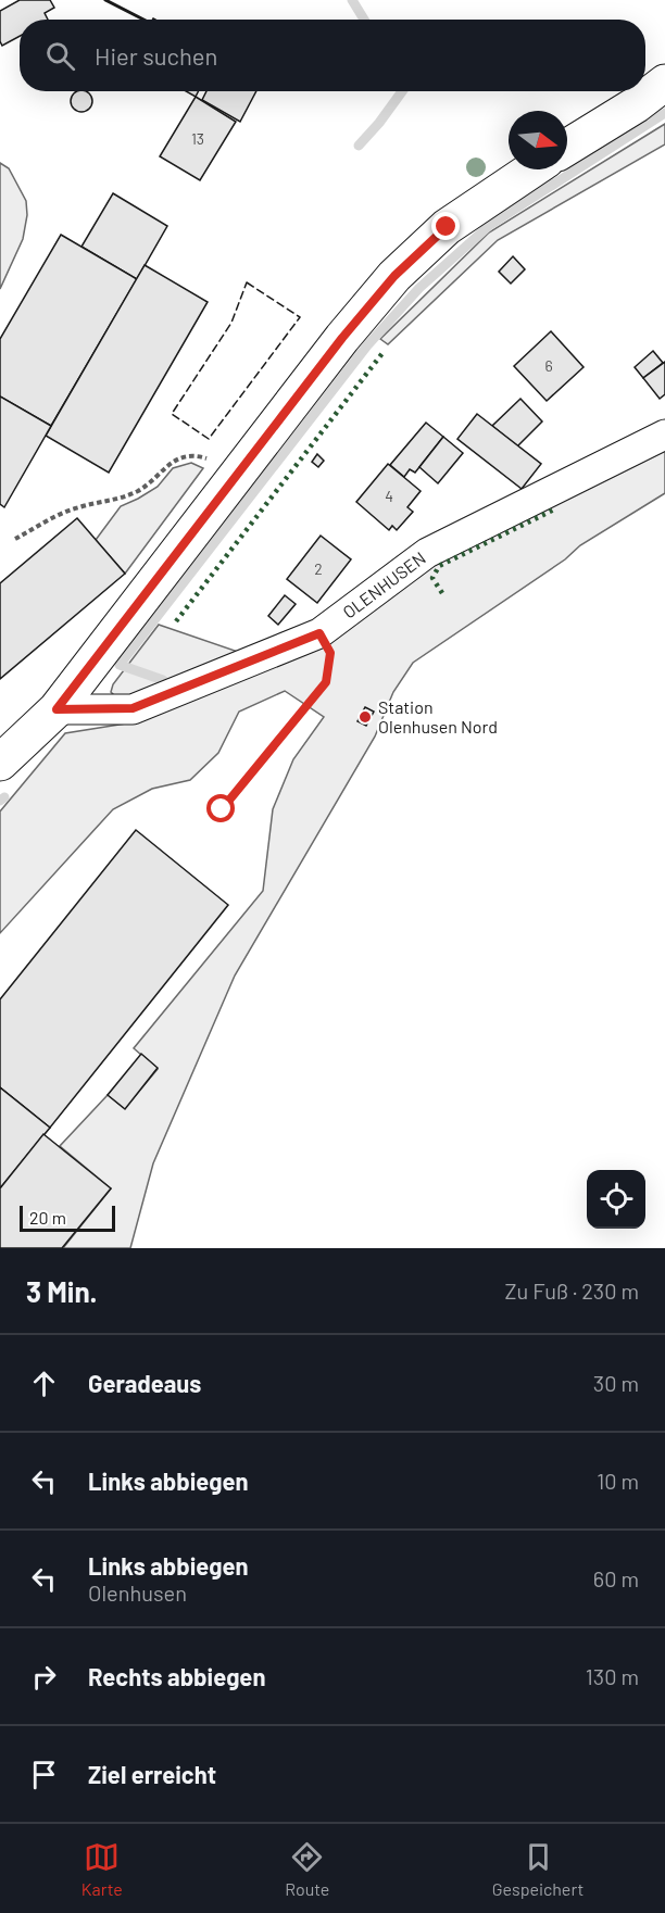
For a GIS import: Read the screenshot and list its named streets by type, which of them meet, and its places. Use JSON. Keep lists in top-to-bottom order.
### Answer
{
  "streets": {
    "street": ["OLENHUSEN"]
  },
  "places": ["Station Olenhusen Nord"],
  "house_numbers": [
    "13",
    "6",
    "4",
    "2"
  ],
  "scale_bar": "20 m",
  "north": "right",
  "page": {
    "search": "Hier suchen",
    "scale": "20 m",
    "heading": ["3 Min.", "Zu Fuß · 230 m"],
    "list": [
      ["Geradeaus", "30 m"],
      ["Links abbiegen", "10 m"],
      ["Links abbiegen", "Olenhusen", "60 m"],
      ["Rechts abbiegen", "130 m"],
      "Ziel erreicht"
    ],
    "nav": ["Karte", "Route", "Gespeichert"]
  }
}
